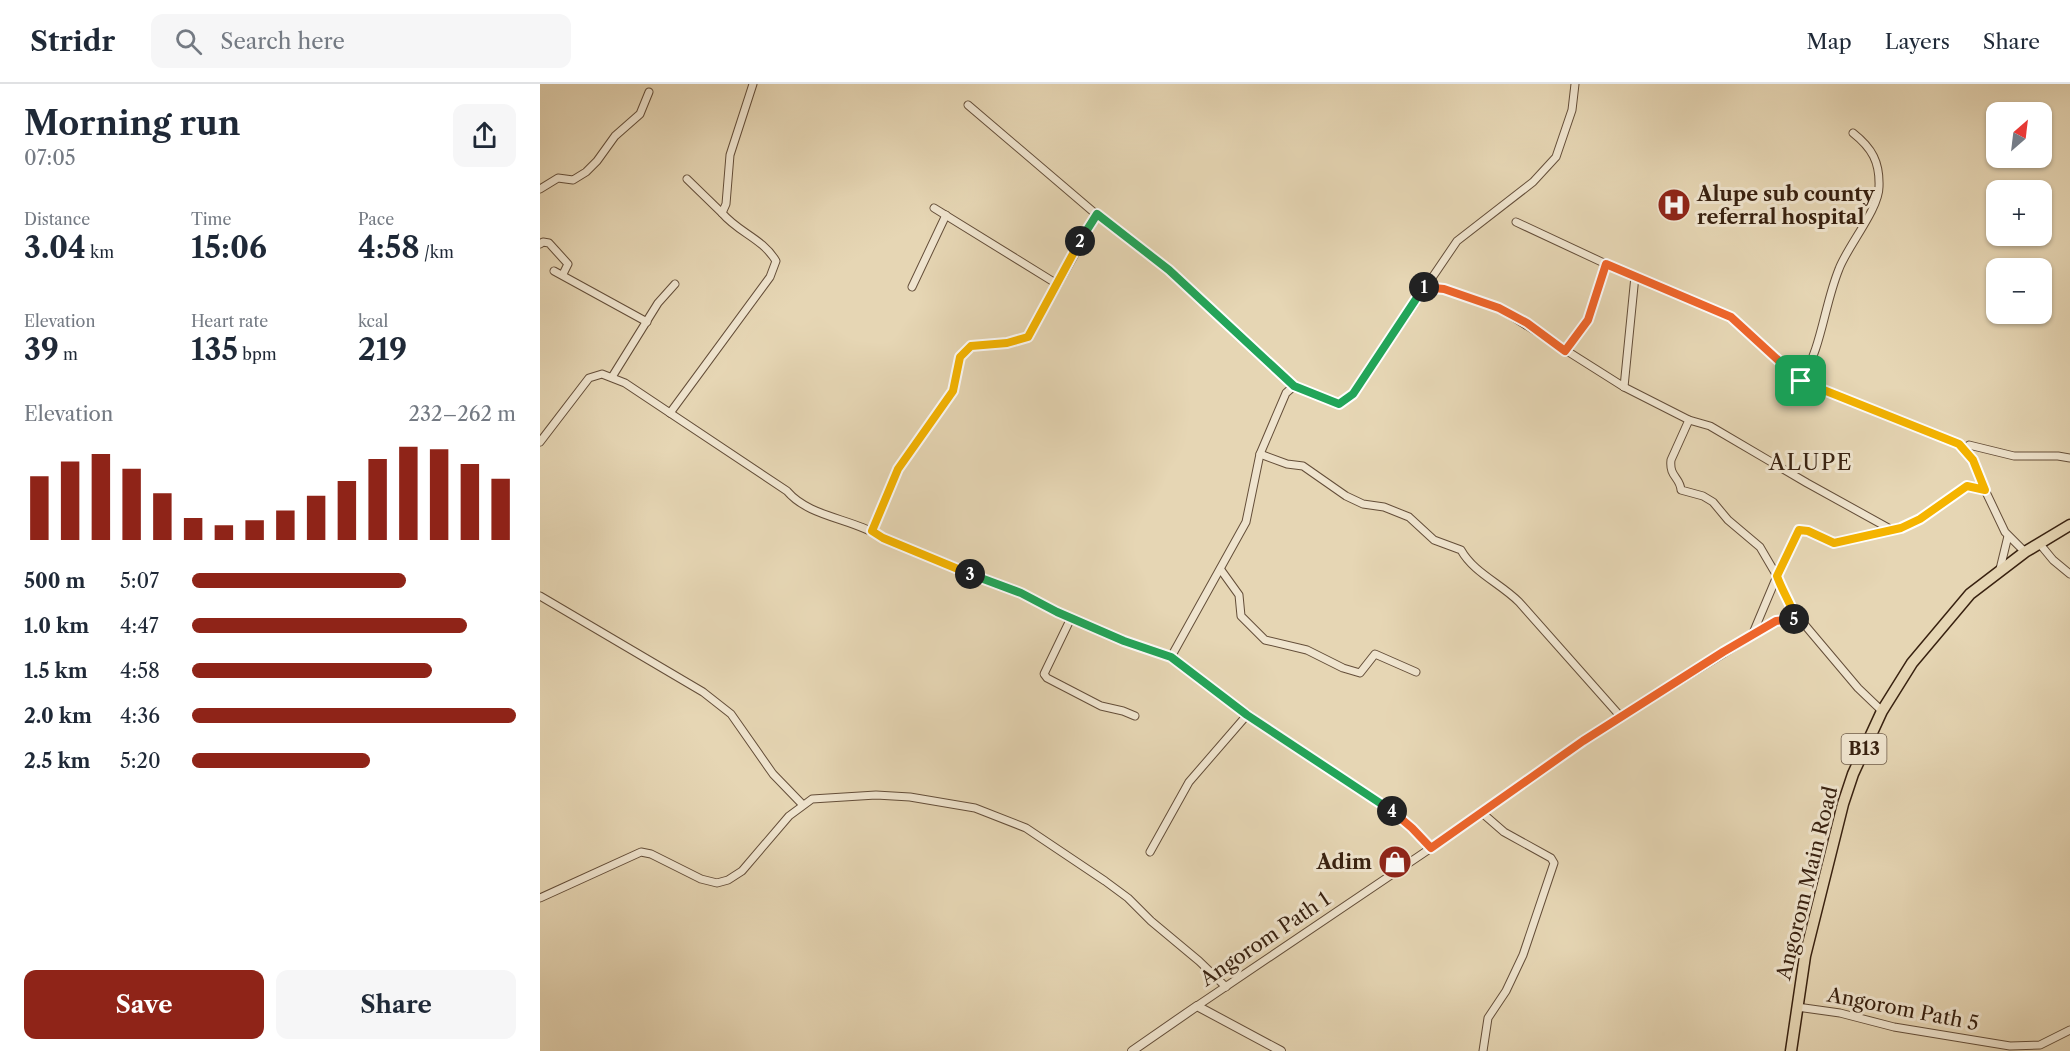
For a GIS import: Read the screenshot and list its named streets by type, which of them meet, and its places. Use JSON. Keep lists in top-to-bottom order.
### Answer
{
  "streets": {
    "highway": ["B13", "Angorom Main Road"],
    "street": ["Angorom Path 1", "Angorom Path 5"]
  },
  "crossings": [
    ["Angorom Main Road", "Angorom Path 5"]
  ],
  "districts": ["ALUPE"],
  "places": {
    "hospital": ["Alupe sub county referral hospital"],
    "shop": ["Adim"]
  },
  "north": "top right",
  "page": {
    "header": "Stridr",
    "search": "Search here",
    "nav": ["Map", "Layers", "Share"],
    "heading": ["Morning run", "07:05"],
    "map_buttons": ["+", "−"],
    "stats": [
      ["Distance", "3.04 km"],
      ["Time", "15:06"],
      ["Pace", "4:58 /km"],
      ["Elevation", "39 m"],
      ["Heart rate", "135 bpm"],
      ["kcal", "219"]
    ],
    "pins": [
      "2",
      "1",
      "3",
      "5",
      "4"
    ],
    "chart": ["Elevation", "232–262 m"],
    "list": [
      {
        "name": "500 m",
        "note": "5:07"
      },
      {
        "name": "1.0 km",
        "note": "4:47"
      },
      {
        "name": "1.5 km",
        "note": "4:58"
      },
      {
        "name": "2.0 km",
        "note": "4:36"
      },
      {
        "name": "2.5 km",
        "note": "5:20"
      }
    ],
    "buttons": ["Save", "Share"]
  }
}
